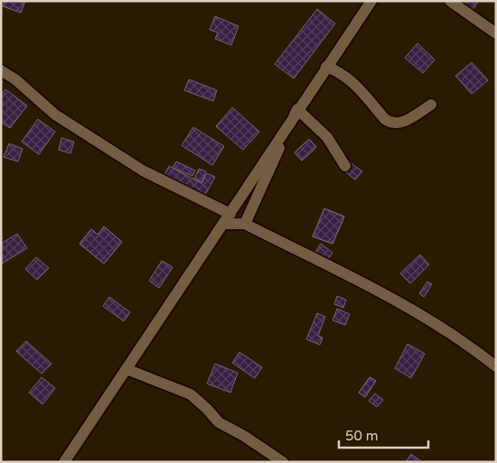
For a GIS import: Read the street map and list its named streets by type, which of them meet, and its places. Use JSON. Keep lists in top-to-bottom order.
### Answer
{
  "scale_bar": "50 m"
}
